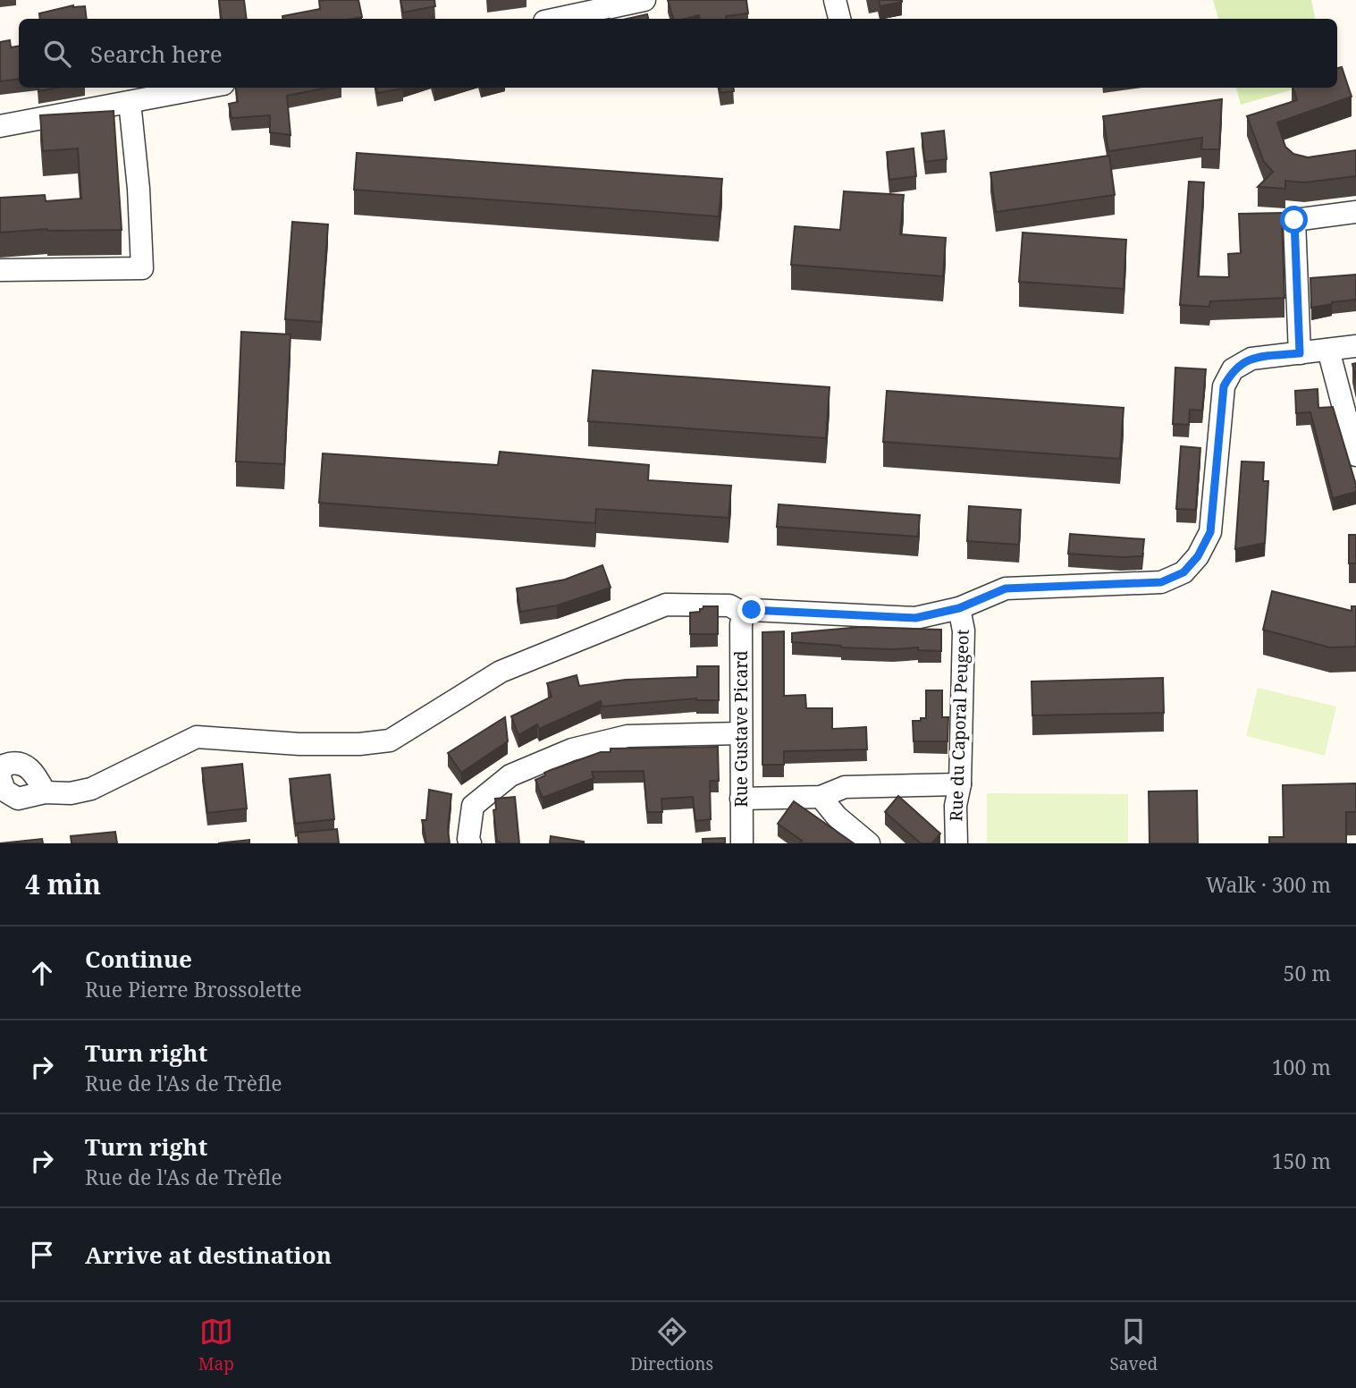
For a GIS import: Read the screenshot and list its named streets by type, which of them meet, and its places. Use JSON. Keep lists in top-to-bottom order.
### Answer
{
  "streets": {
    "street": ["Rue du Caporal Peugeot", "Rue Gustave Picard"]
  },
  "page": {
    "search": "Search here",
    "heading": ["4 min", "Walk · 300 m"],
    "list": [
      ["Continue", "Rue Pierre Brossolette", "50 m"],
      ["Turn right", "Rue de l'As de Trèfle", "100 m"],
      ["Turn right", "Rue de l'As de Trèfle", "150 m"],
      "Arrive at destination"
    ],
    "nav": ["Map", "Directions", "Saved"]
  }
}
